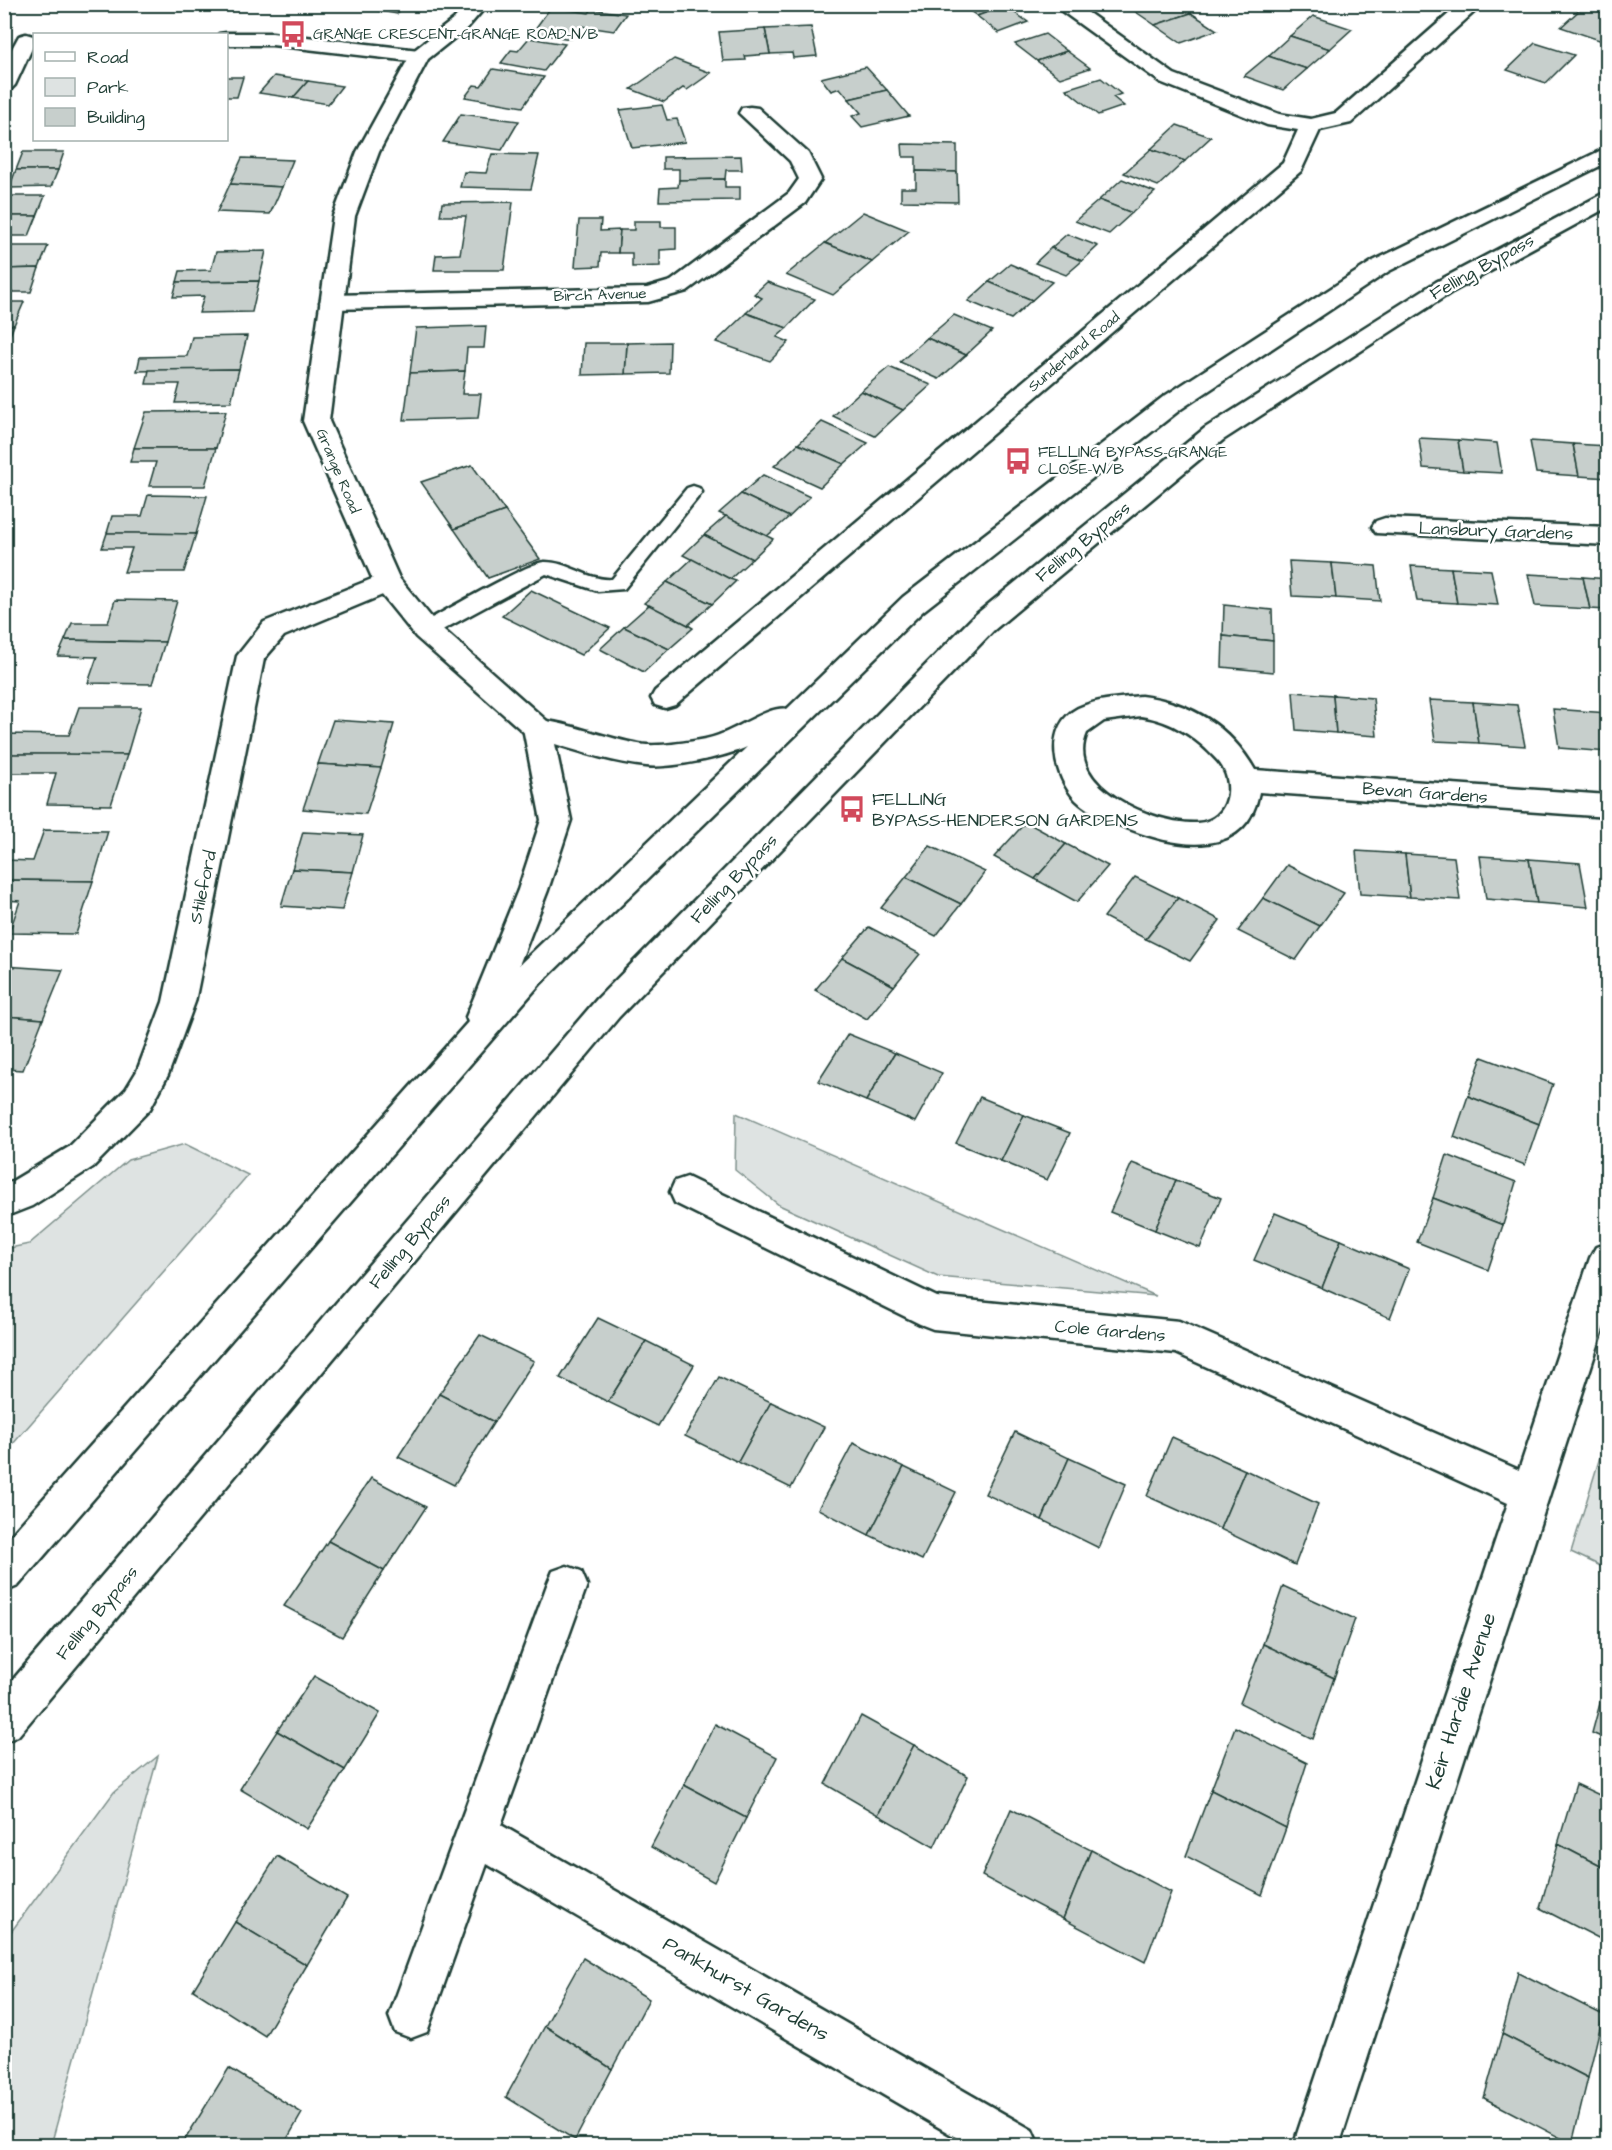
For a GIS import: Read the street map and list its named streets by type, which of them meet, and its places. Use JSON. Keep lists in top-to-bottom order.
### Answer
{
  "streets": {
    "main road": [
      "Felling Bypass",
      "Birch Avenue",
      "Sunderland Road",
      "Grange Road",
      "Lansbury Gardens",
      "Bevan Gardens",
      "Stileford",
      "Cole Gardens",
      "Keir Hardie Avenue",
      "Pankhurst Gardens"
    ]
  },
  "crossings": [
    ["Birch Avenue", "Grange Road"],
    ["Grange Road", "Stileford"],
    ["Cole Gardens", "Keir Hardie Avenue"]
  ],
  "places": {
    "bus stop": ["GRANGE CRESCENT-GRANGE ROAD-N/B", "FELLING BYPASS-GRANGE CLOSE-W/B", "FELLING BYPASS-HENDERSON GARDENS"]
  },
  "legend": ["Road", "Park", "Building"]
}
